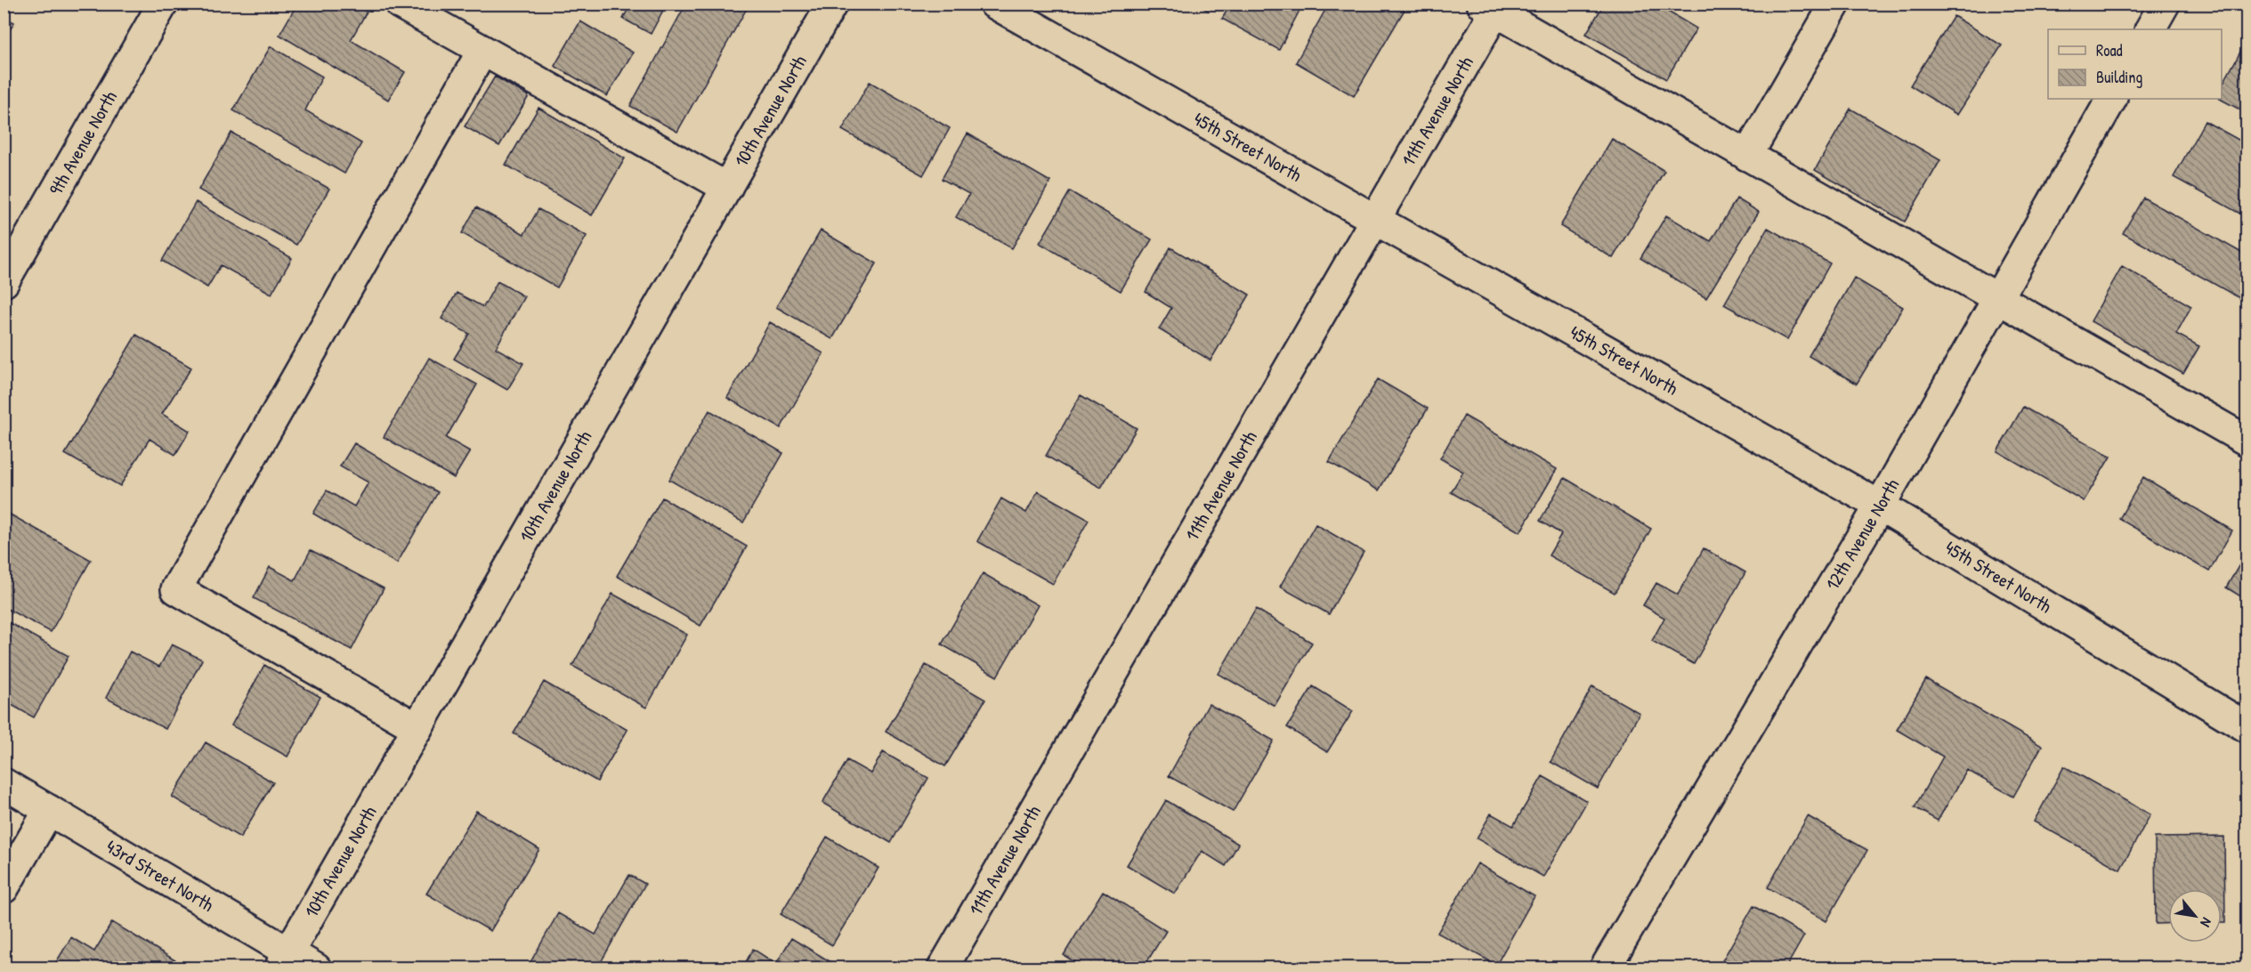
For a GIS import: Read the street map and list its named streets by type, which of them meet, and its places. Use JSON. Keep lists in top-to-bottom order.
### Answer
{
  "streets": {
    "street": [
      "10th Avenue North",
      "11th Avenue North",
      "9th Avenue North",
      "45th Street North",
      "12th Avenue North",
      "43rd Street North"
    ]
  },
  "crossings": [
    ["10th Avenue North", "43rd Street North"],
    ["11th Avenue North", "45th Street North"],
    ["45th Street North", "12th Avenue North"]
  ],
  "legend": ["Road", "Building"],
  "north": "bottom right"
}
